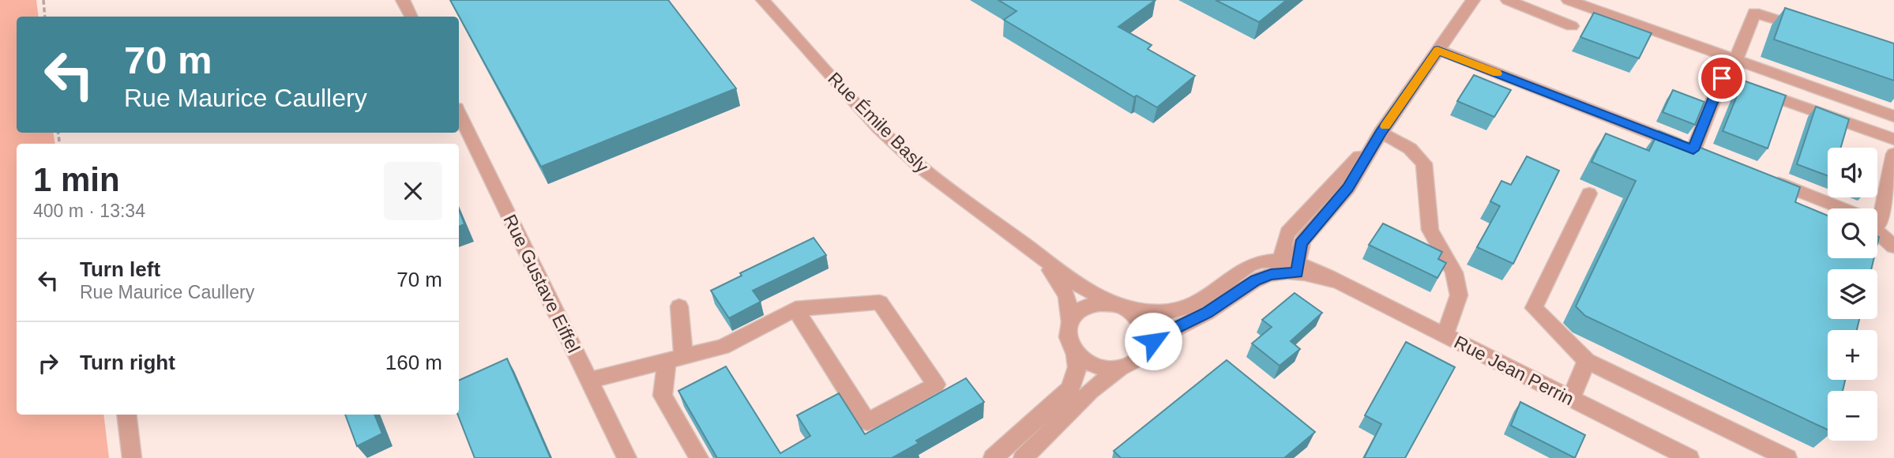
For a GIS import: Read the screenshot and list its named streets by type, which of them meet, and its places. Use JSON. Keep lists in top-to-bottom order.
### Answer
{
  "streets": {
    "street": ["Rue Émile Basly", "Rue Gustave Eiffel", "Rue Jean Perrin"]
  },
  "page": {
    "turn": ["70 m", "Rue Maurice Caullery"],
    "heading": ["1 min", "400 m · 13:34"],
    "map_buttons": ["+", "−"],
    "list": [
      {
        "name": "Turn left",
        "note": "Rue Maurice Caullery",
        "value": "70 m"
      },
      {
        "name": "Turn right",
        "value": "160 m"
      }
    ]
  }
}
